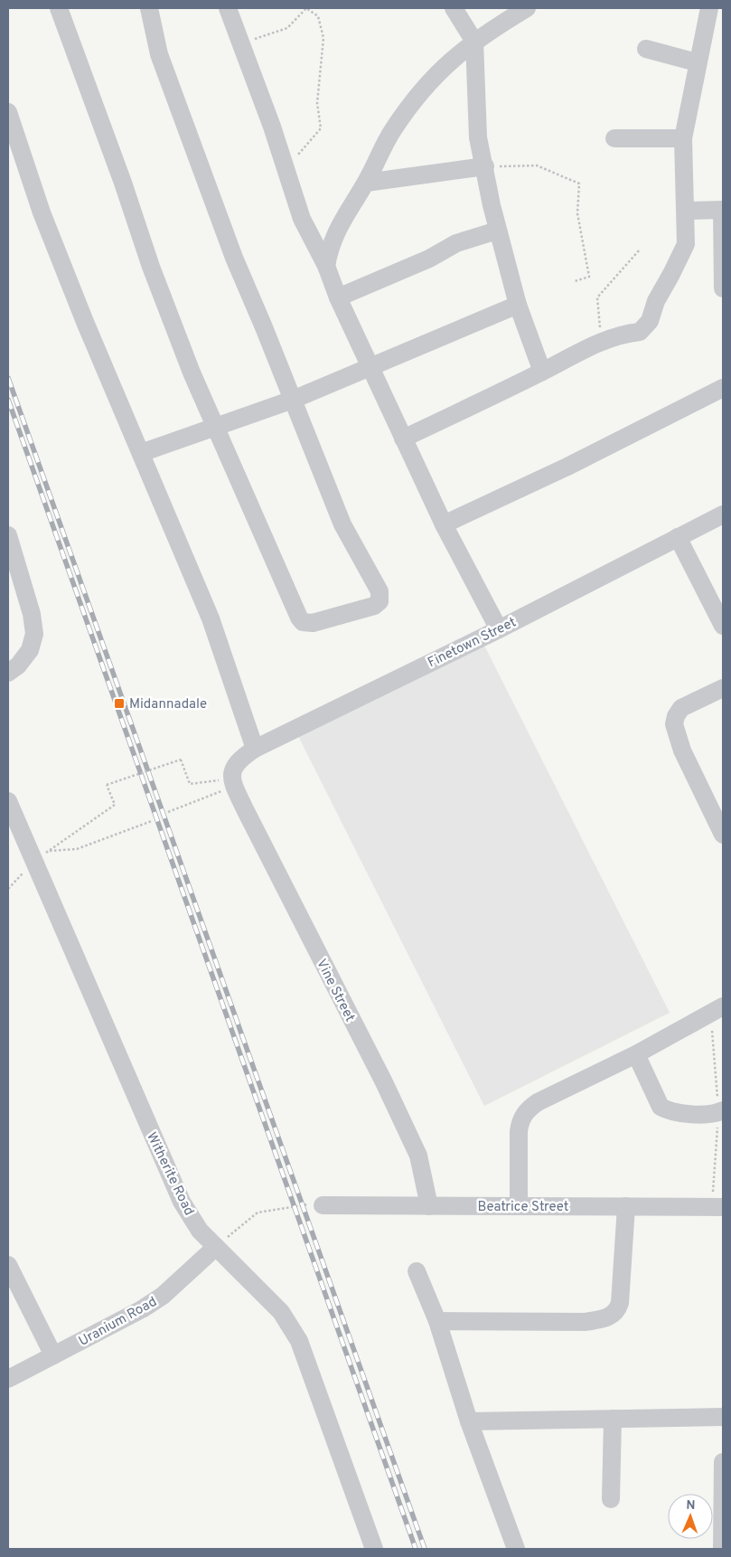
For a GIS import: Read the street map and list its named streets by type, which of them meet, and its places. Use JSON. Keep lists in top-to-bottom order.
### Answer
{
  "streets": {
    "street": [
      "Finetown Street",
      "Vine Street",
      "Witherite Road",
      "Beatrice Street",
      "Uranium Road"
    ]
  },
  "crossings": [
    ["Finetown Street", "Vine Street"],
    ["Vine Street", "Beatrice Street"],
    ["Witherite Road", "Uranium Road"]
  ],
  "places": {
    "transit": ["Midannadale"]
  },
  "north": "top"
}
